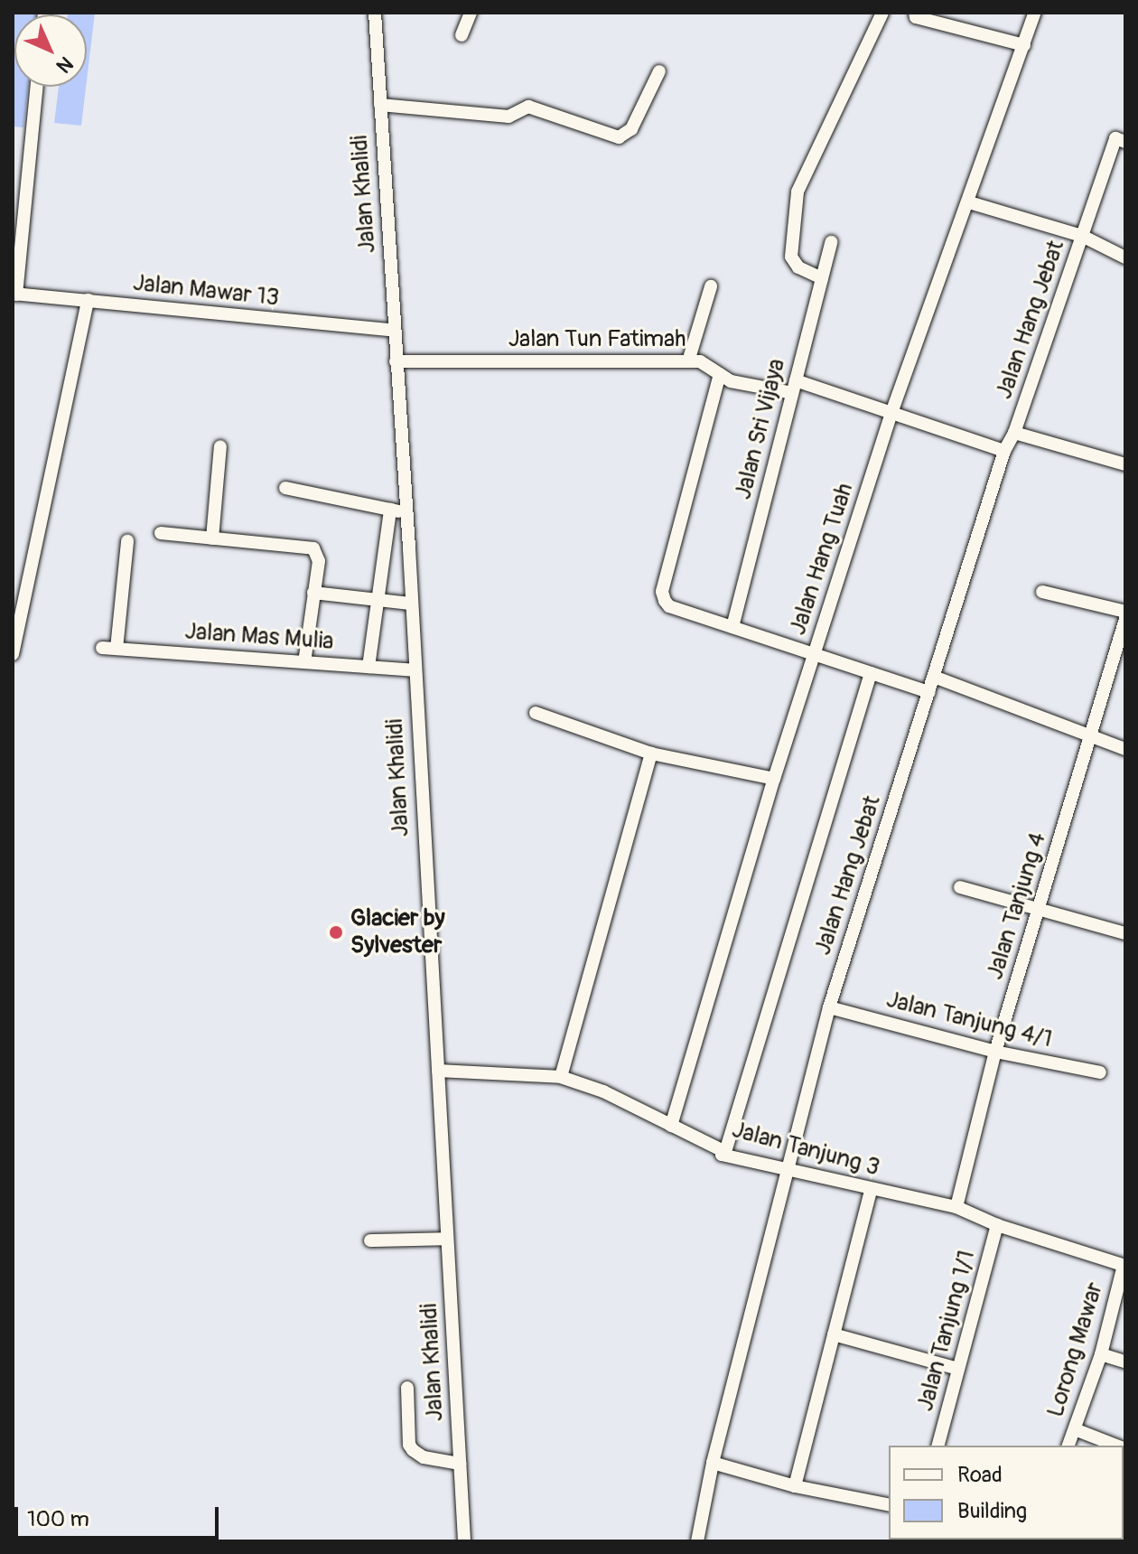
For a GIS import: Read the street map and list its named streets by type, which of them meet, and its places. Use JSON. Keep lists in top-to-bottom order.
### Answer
{
  "streets": {
    "street": [
      "Jalan Khalidi",
      "Jalan Mawar 13",
      "Jalan Hang Jebat",
      "Jalan Tun Fatimah",
      "Jalan Sri Vijaya",
      "Jalan Hang Tuah",
      "Jalan Mas Mulia",
      "Jalan Tanjung 4",
      "Jalan Tanjung 4/1",
      "Jalan Tanjung 3",
      "Jalan Tanjung 1/1",
      "Lorong Mawar"
    ]
  },
  "crossings": [
    ["Jalan Khalidi", "Jalan Mawar 13"],
    ["Jalan Khalidi", "Jalan Tun Fatimah"],
    ["Jalan Khalidi", "Jalan Mas Mulia"],
    ["Jalan Khalidi", "Jalan Tanjung 3"],
    ["Jalan Hang Jebat", "Jalan Tun Fatimah"],
    ["Jalan Hang Jebat", "Jalan Tanjung 4/1"],
    ["Jalan Hang Jebat", "Jalan Tanjung 3"],
    ["Jalan Tun Fatimah", "Jalan Sri Vijaya"],
    ["Jalan Tun Fatimah", "Jalan Hang Tuah"],
    ["Jalan Hang Tuah", "Jalan Tanjung 3"],
    ["Jalan Tanjung 4", "Jalan Tanjung 4/1"],
    ["Jalan Tanjung 4", "Jalan Tanjung 3"],
    ["Jalan Tanjung 3", "Jalan Tanjung 1/1"],
    ["Jalan Tanjung 3", "Lorong Mawar"]
  ],
  "places": ["Glacier by Sylvester"],
  "legend": ["Road", "Building"],
  "scale_bar": "100 m",
  "north": "bottom right"
}
